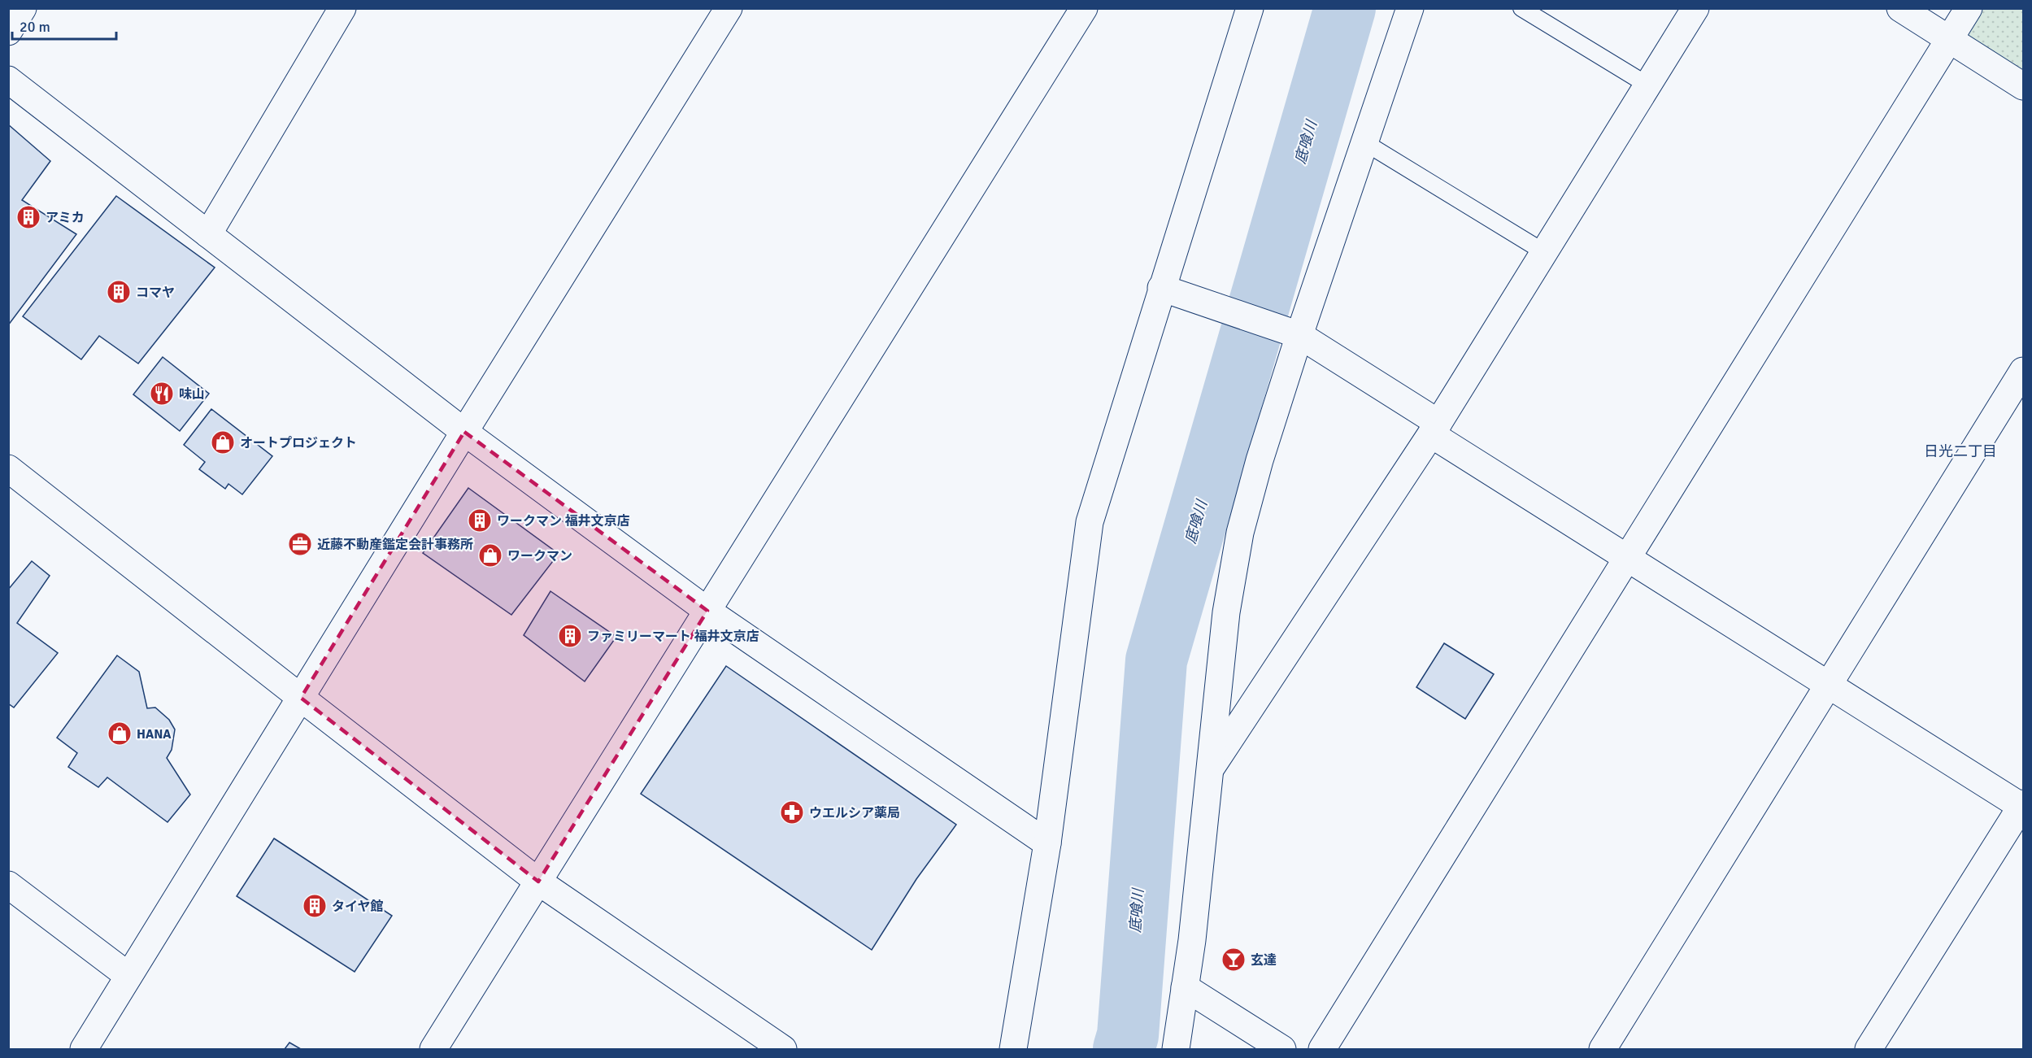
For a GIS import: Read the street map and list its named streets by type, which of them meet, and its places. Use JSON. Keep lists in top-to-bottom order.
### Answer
{
  "districts": ["日光二丁目"],
  "water": ["底喰川"],
  "places": {
    "building": [
      "アミカ",
      "コマヤ",
      "ワークマン 福井文京店",
      "ファミリーマート 福井文京店",
      "タイヤ館"
    ],
    "restaurant": ["味山"],
    "shop": ["オートプロジェクト", "ワークマン", "HANA"],
    "office": ["近藤不動産鑑定会計事務所"],
    "pharmacy": ["ウエルシア薬局"],
    "bar": ["玄達"]
  },
  "scale_bar": "20 m"
}
